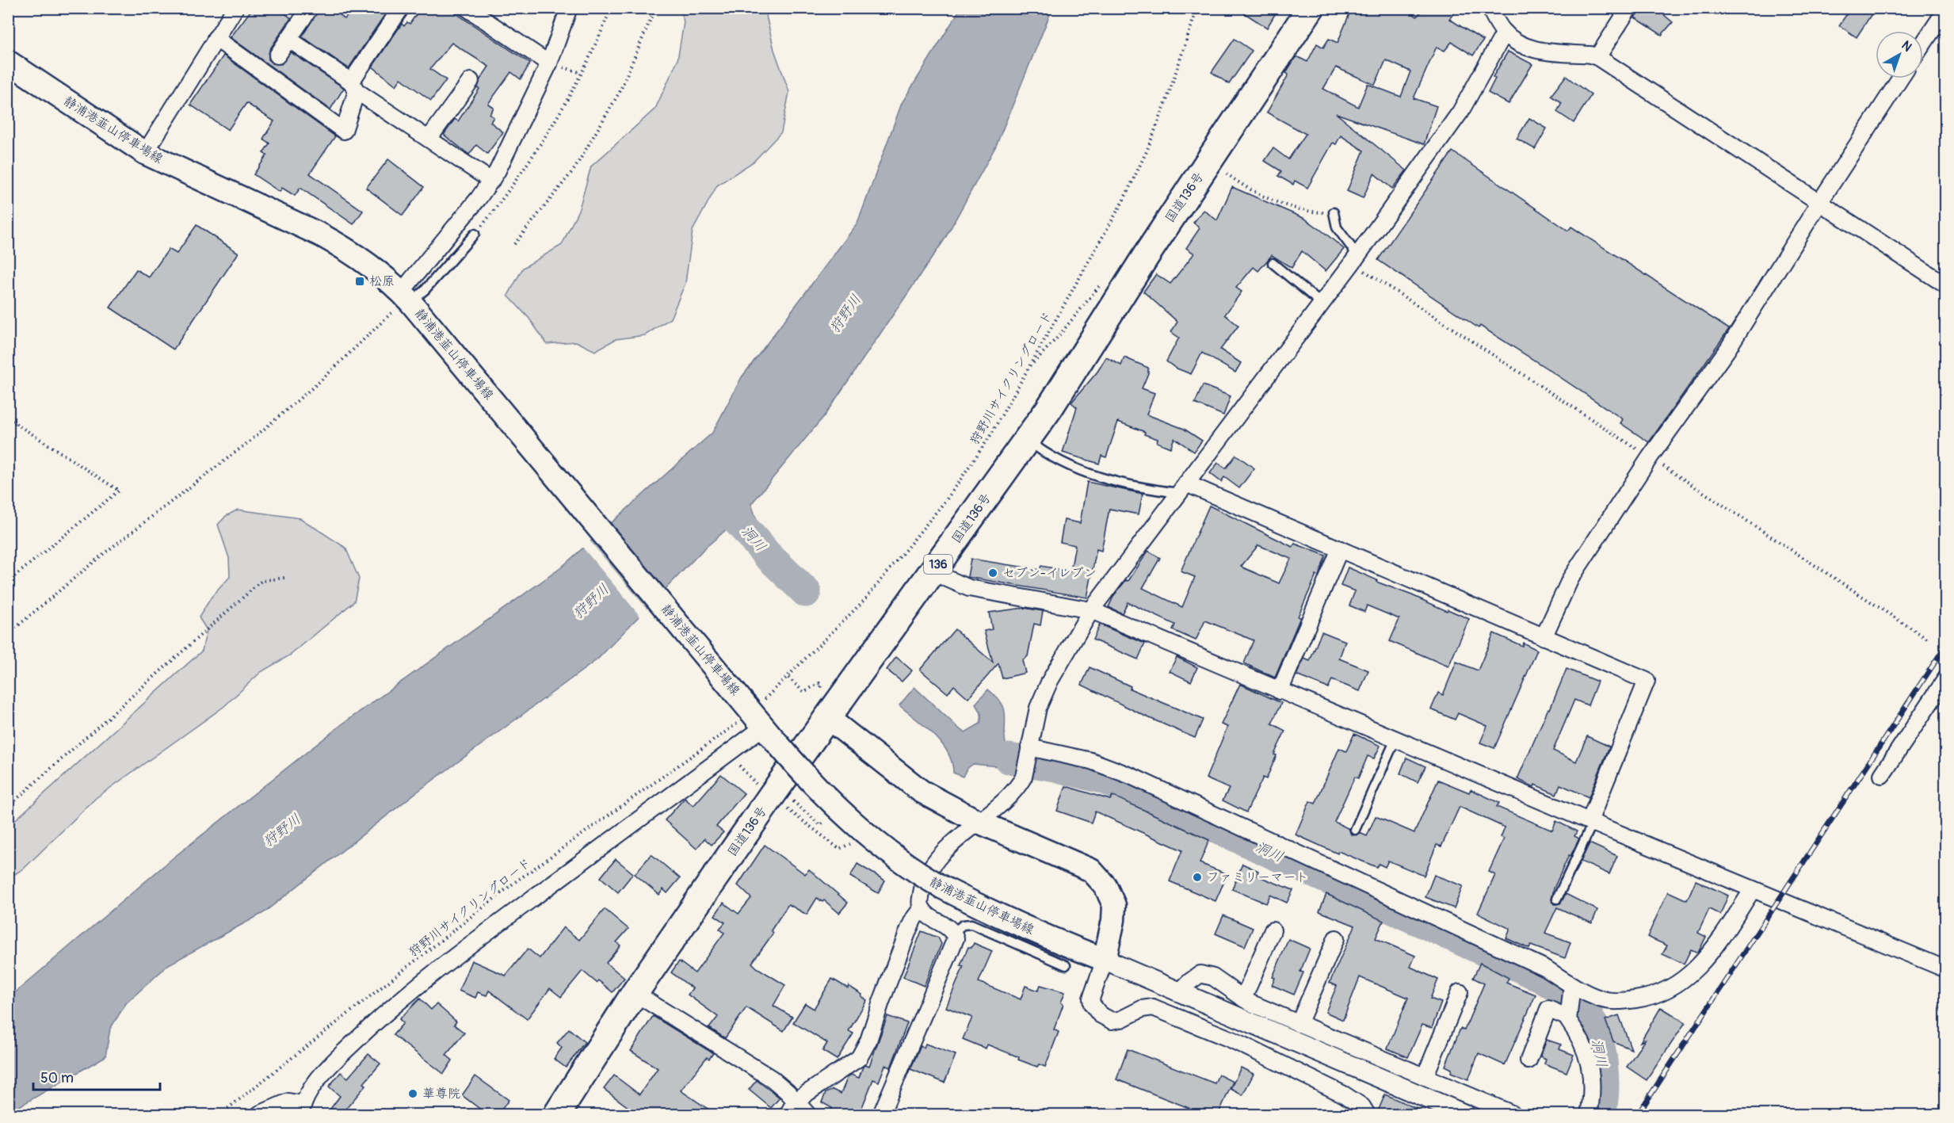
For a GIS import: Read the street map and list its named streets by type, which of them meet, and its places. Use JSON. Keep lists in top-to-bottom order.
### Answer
{
  "streets": {
    "highway": ["国道136号", "136"],
    "main road": ["静浦港韮山停車場線"],
    "path": ["狩野川サイクリングロード"]
  },
  "crossings": [
    ["静浦港韮山停車場線", "狩野川サイクリングロード"]
  ],
  "water": ["狩野川", "洞川"],
  "places": {
    "transit": ["松原"],
    "other": ["セブン-イレブン", "ファミリーマート", "華尊院"]
  },
  "scale_bar": "50 m",
  "north": "top right"
}
